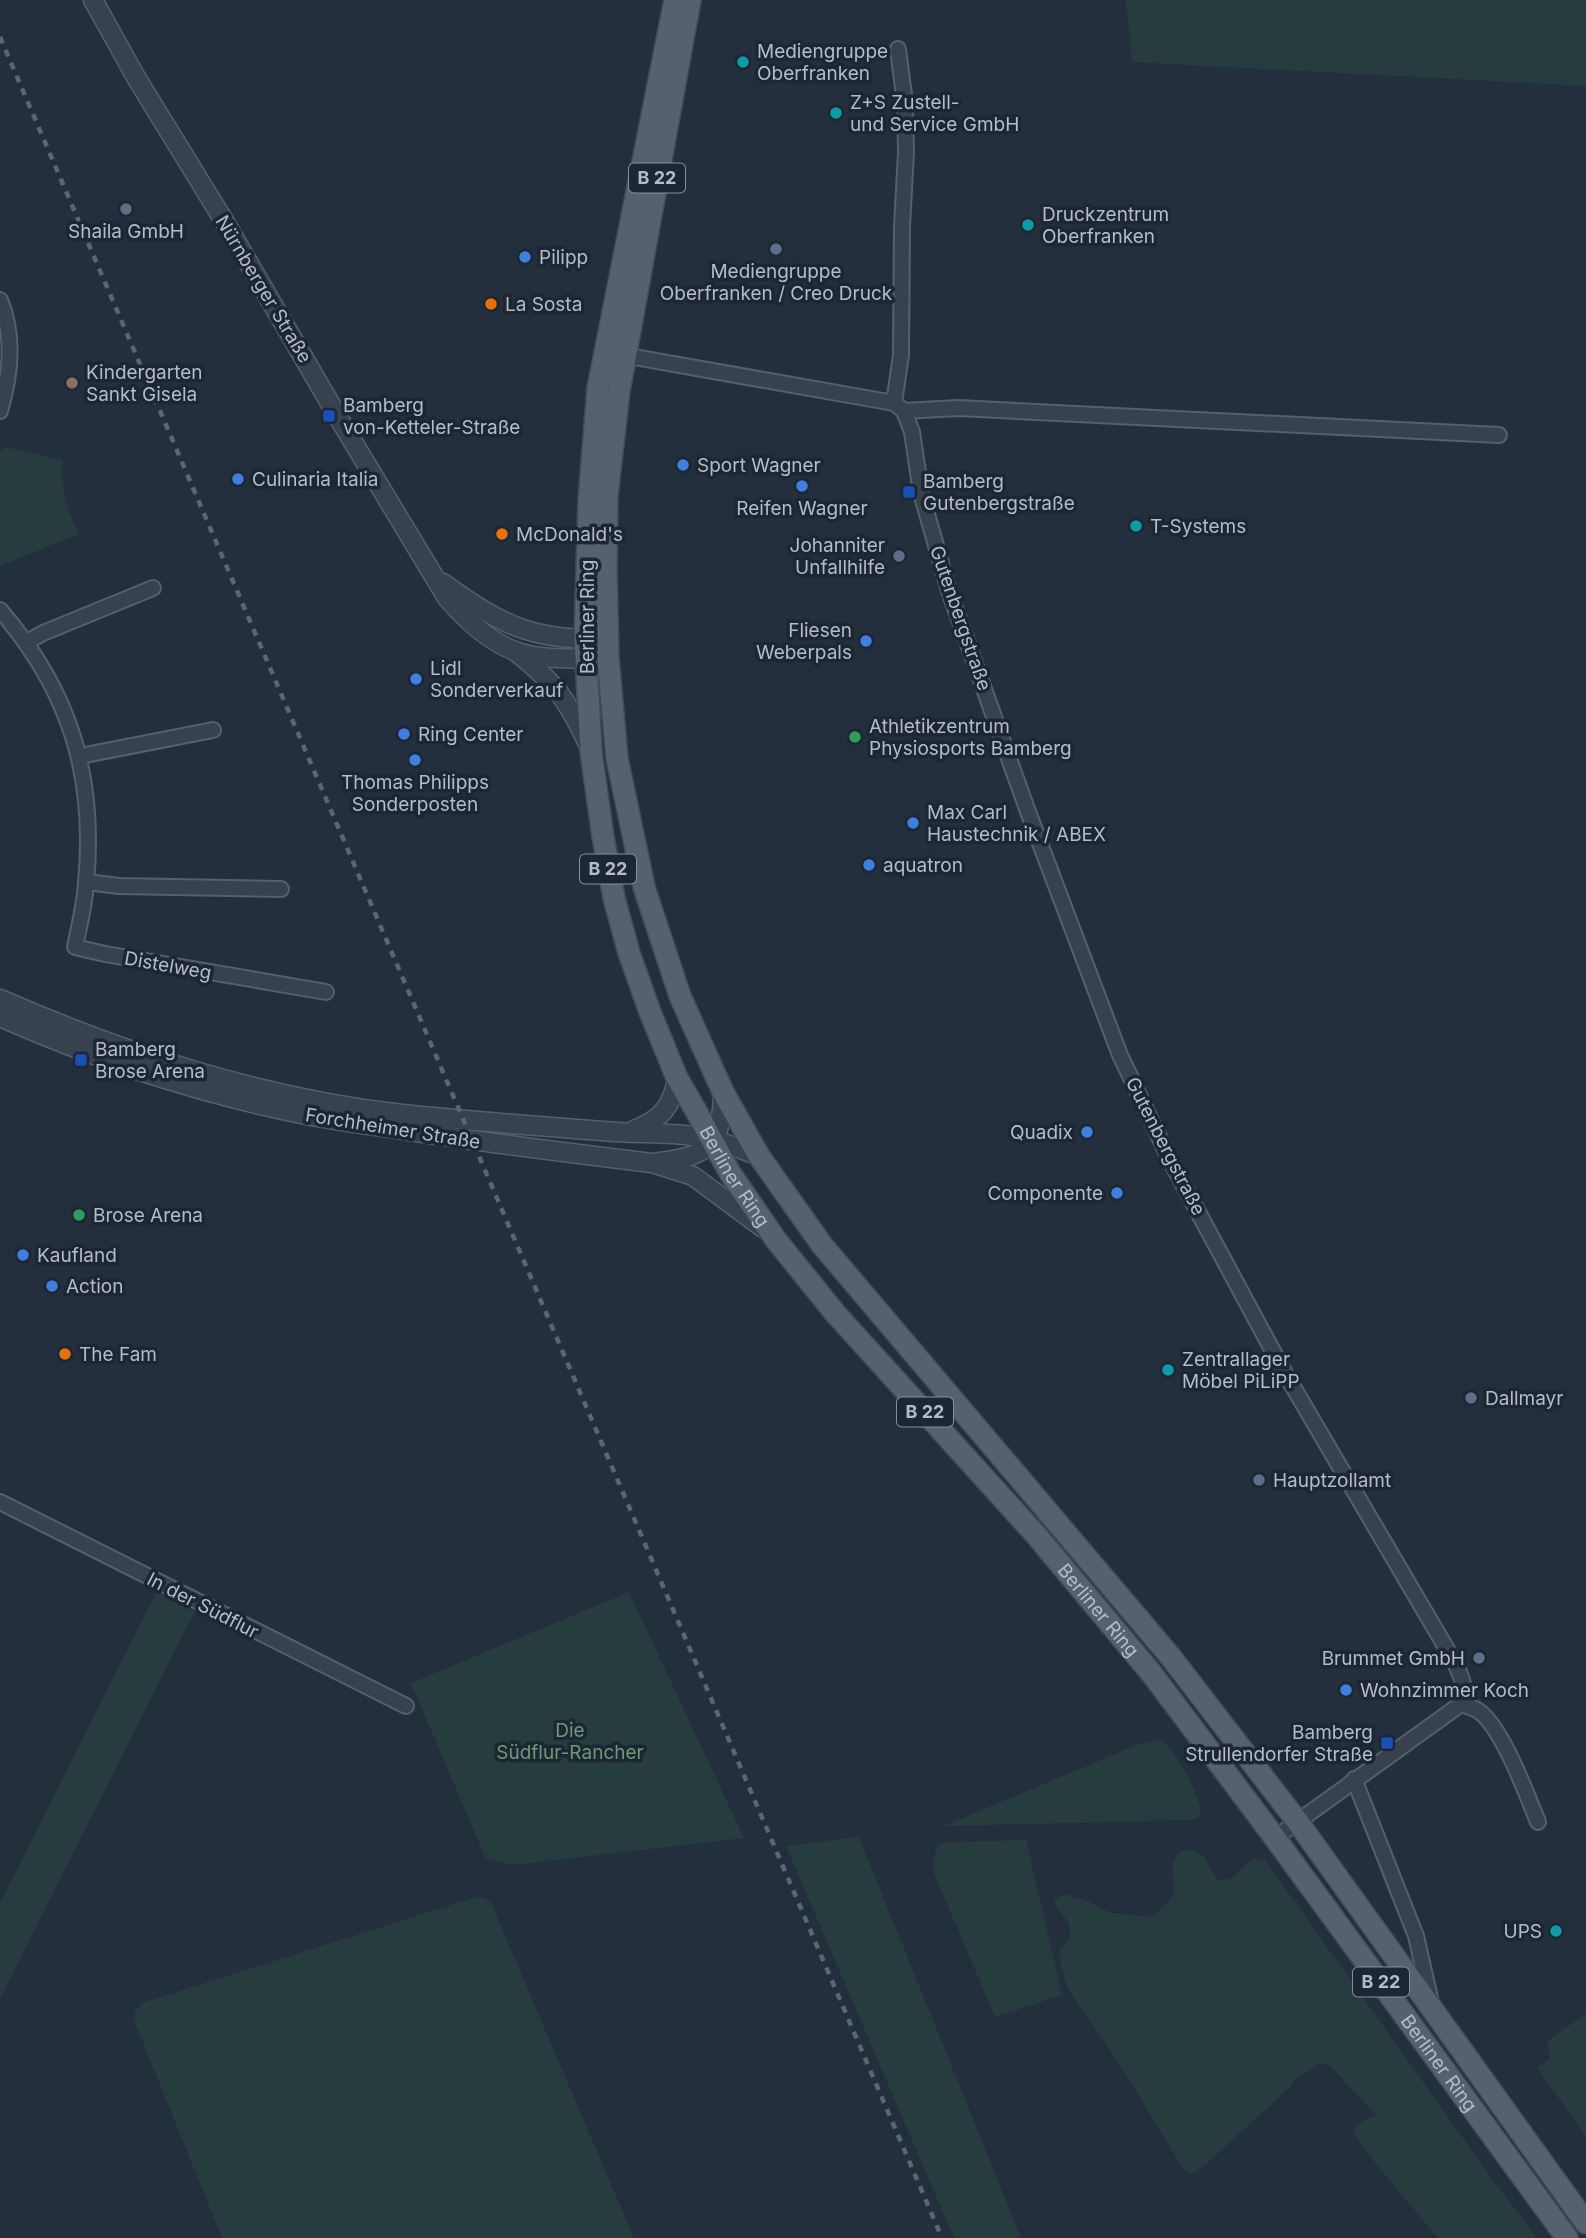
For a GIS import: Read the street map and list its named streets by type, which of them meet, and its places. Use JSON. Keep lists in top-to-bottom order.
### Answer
{
  "streets": {
    "main road": ["B 22", "Berliner Ring"],
    "street": [
      "Nürnberger Straße",
      "Gutenbergstraße",
      "Distelweg",
      "Forchheimer Straße",
      "In der Südflur"
    ]
  },
  "crossings": [
    ["Nürnberger Straße", "Berliner Ring"],
    ["Berliner Ring", "Forchheimer Straße"]
  ],
  "parks": ["Die Südflur-Rancher"],
  "places": {
    "other": [
      "Mediengruppe Oberfranken",
      "Z+S Zustell- und Service GmbH",
      "Shaila GmbH",
      "Druckzentrum Oberfranken",
      "Mediengruppe Oberfranken / Creo Druck",
      "Pilipp",
      "La Sosta",
      "Kindergarten Sankt Gisela",
      "Sport Wagner",
      "Culinaria Italia",
      "Reifen Wagner",
      "T-Systems",
      "McDonald's",
      "Johanniter Unfallhilfe",
      "Fliesen Weberpals",
      "Lidl Sonderverkauf",
      "Ring Center",
      "Athletikzentrum Physiosports Bamberg",
      "Thomas Philipps Sonderposten",
      "Max Carl Haustechnik / ABEX",
      "aquatron",
      "Quadix",
      "Componente",
      "Brose Arena",
      "Kaufland",
      "Action",
      "The Fam",
      "Zentrallager Möbel PiLiPP",
      "Dallmayr",
      "Hauptzollamt",
      "Brummet GmbH",
      "Wohnzimmer Koch",
      "UPS"
    ],
    "transit": [
      "Bamberg von-Ketteler-Straße",
      "Bamberg Gutenbergstraße",
      "Bamberg Brose Arena",
      "Bamberg Strullendorfer Straße"
    ]
  }
}
